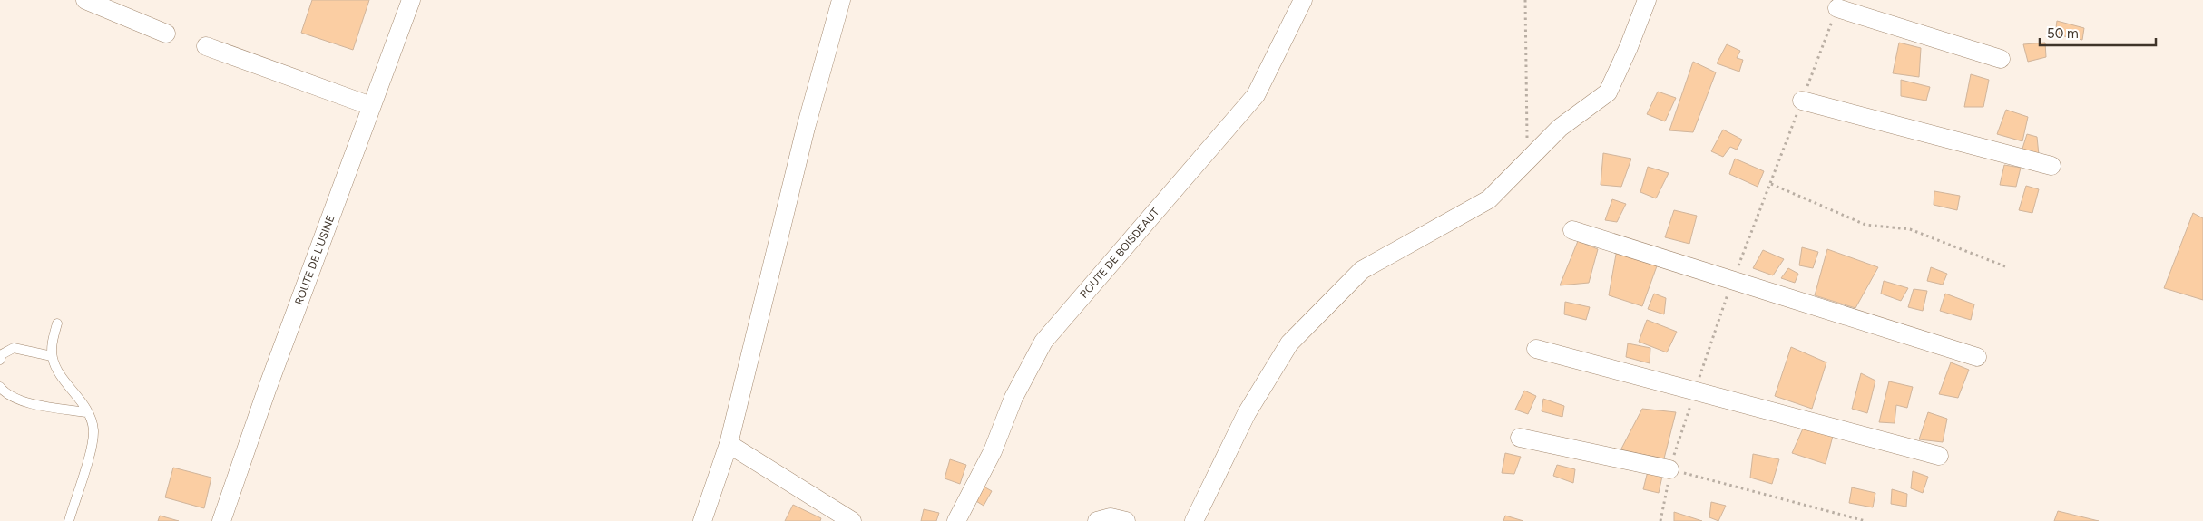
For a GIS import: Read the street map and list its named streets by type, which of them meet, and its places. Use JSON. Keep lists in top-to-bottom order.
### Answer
{
  "streets": {
    "street": ["ROUTE DE BOISDEAUT", "ROUTE DE L'USINE"]
  },
  "scale_bar": "50 m"
}
